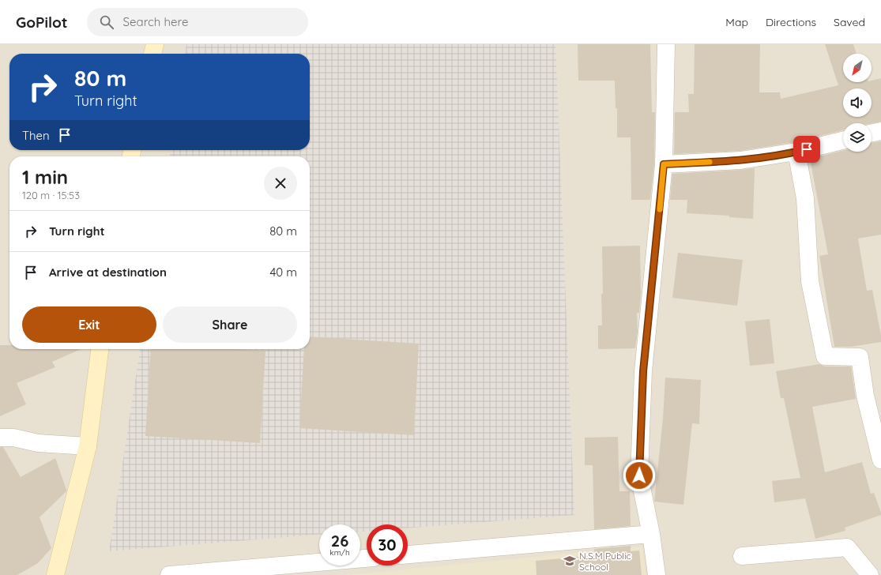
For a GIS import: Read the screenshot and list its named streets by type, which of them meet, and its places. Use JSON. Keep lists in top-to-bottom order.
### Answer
{
  "places": {
    "school or university": ["N.S.M Public School"]
  },
  "north": "bottom left",
  "page": {
    "header": "GoPilot",
    "search": "Search here",
    "nav": ["Map", "Directions", "Saved"],
    "turn": ["80 m", "Turn right"],
    "then": "Then",
    "heading": ["1 min", "120 m · 15:53"],
    "list": [
      {
        "name": "Turn right",
        "value": "80 m"
      },
      {
        "name": "Arrive at destination",
        "value": "40 m"
      }
    ],
    "buttons": ["Exit", "Share"],
    "speed": "26 km/h",
    "limit": "30"
  }
}
